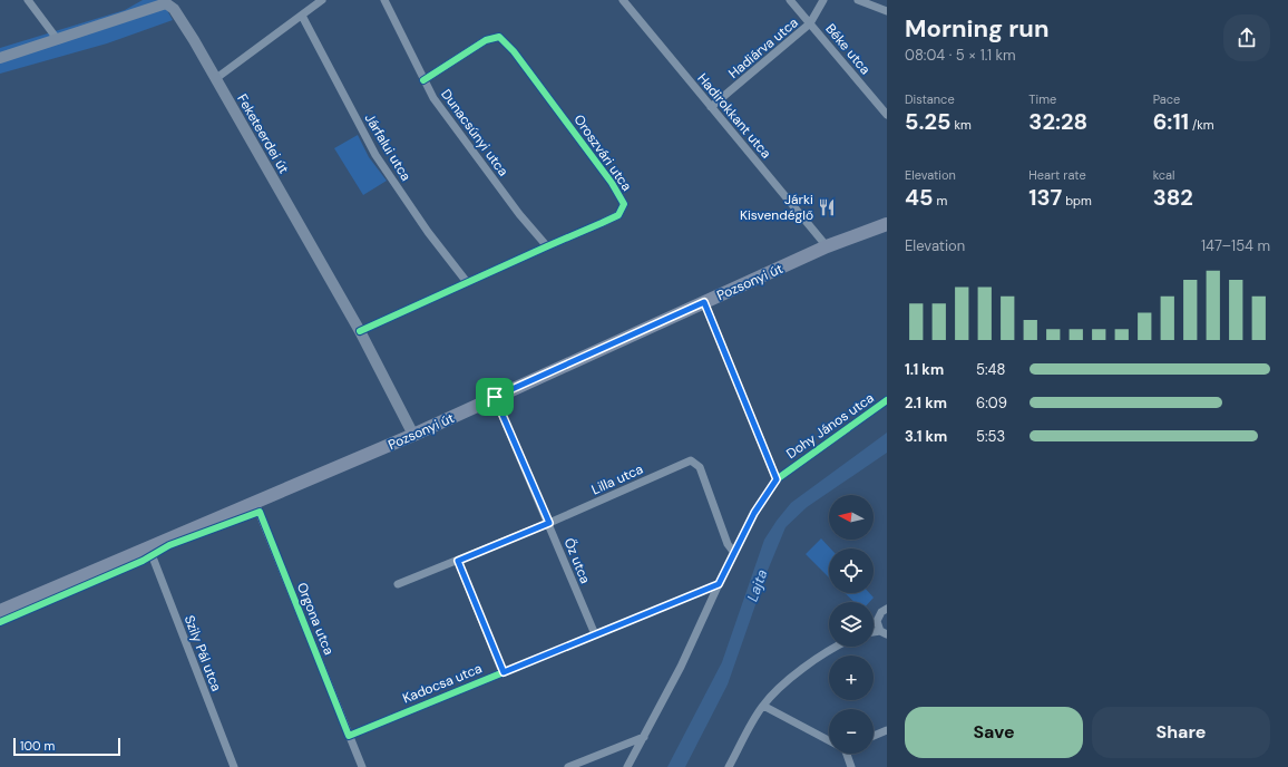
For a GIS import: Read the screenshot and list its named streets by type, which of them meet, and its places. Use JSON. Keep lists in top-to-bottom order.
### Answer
{
  "streets": {
    "main road": ["Feketeerdei út", "Pozsonyi út"],
    "street": [
      "Hadiárva utca",
      "Béke utca",
      "Hadirokkant utca",
      "Dunacsúnyi utca",
      "Járfalui utca",
      "Oroszvári utca",
      "Dohy János utca",
      "Lilla utca",
      "Őz utca",
      "Orgona utca",
      "Szily Pál utca",
      "Kadocsa utca"
    ]
  },
  "crossings": [
    ["Hadiárva utca", "Béke utca"],
    ["Hadiárva utca", "Hadirokkant utca"],
    ["Hadirokkant utca", "Pozsonyi út"],
    ["Dunacsúnyi utca", "Oroszvári utca"],
    ["Feketeerdei út", "Oroszvári utca"],
    ["Feketeerdei út", "Pozsonyi út"],
    ["Járfalui utca", "Oroszvári utca"],
    ["Pozsonyi út", "Őz utca"],
    ["Pozsonyi út", "Orgona utca"],
    ["Pozsonyi út", "Szily Pál utca"],
    ["Dohy János utca", "Lilla utca"],
    ["Dohy János utca", "Kadocsa utca"],
    ["Lilla utca", "Őz utca"],
    ["Őz utca", "Kadocsa utca"],
    ["Orgona utca", "Kadocsa utca"]
  ],
  "water": ["Lajta"],
  "places": {
    "restaurant": ["Járki Kisvendéglő"]
  },
  "scale_bar": "100 m",
  "north": "left",
  "page": {
    "heading": ["Morning run", "08:04 · 5 × 1.1 km"],
    "stats": [
      ["Distance", "5.25 km"],
      ["Time", "32:28"],
      ["Pace", "6:11 /km"],
      ["Elevation", "45 m"],
      ["Heart rate", "137 bpm"],
      ["kcal", "382"]
    ],
    "chart": ["Elevation", "147–154 m"],
    "list": [
      {
        "name": "1.1 km",
        "note": "5:48"
      },
      {
        "name": "2.1 km",
        "note": "6:09"
      },
      {
        "name": "3.1 km",
        "note": "5:53"
      }
    ],
    "map_buttons": ["+", "−"],
    "buttons": ["Save", "Share"],
    "scale": "100 m"
  }
}
